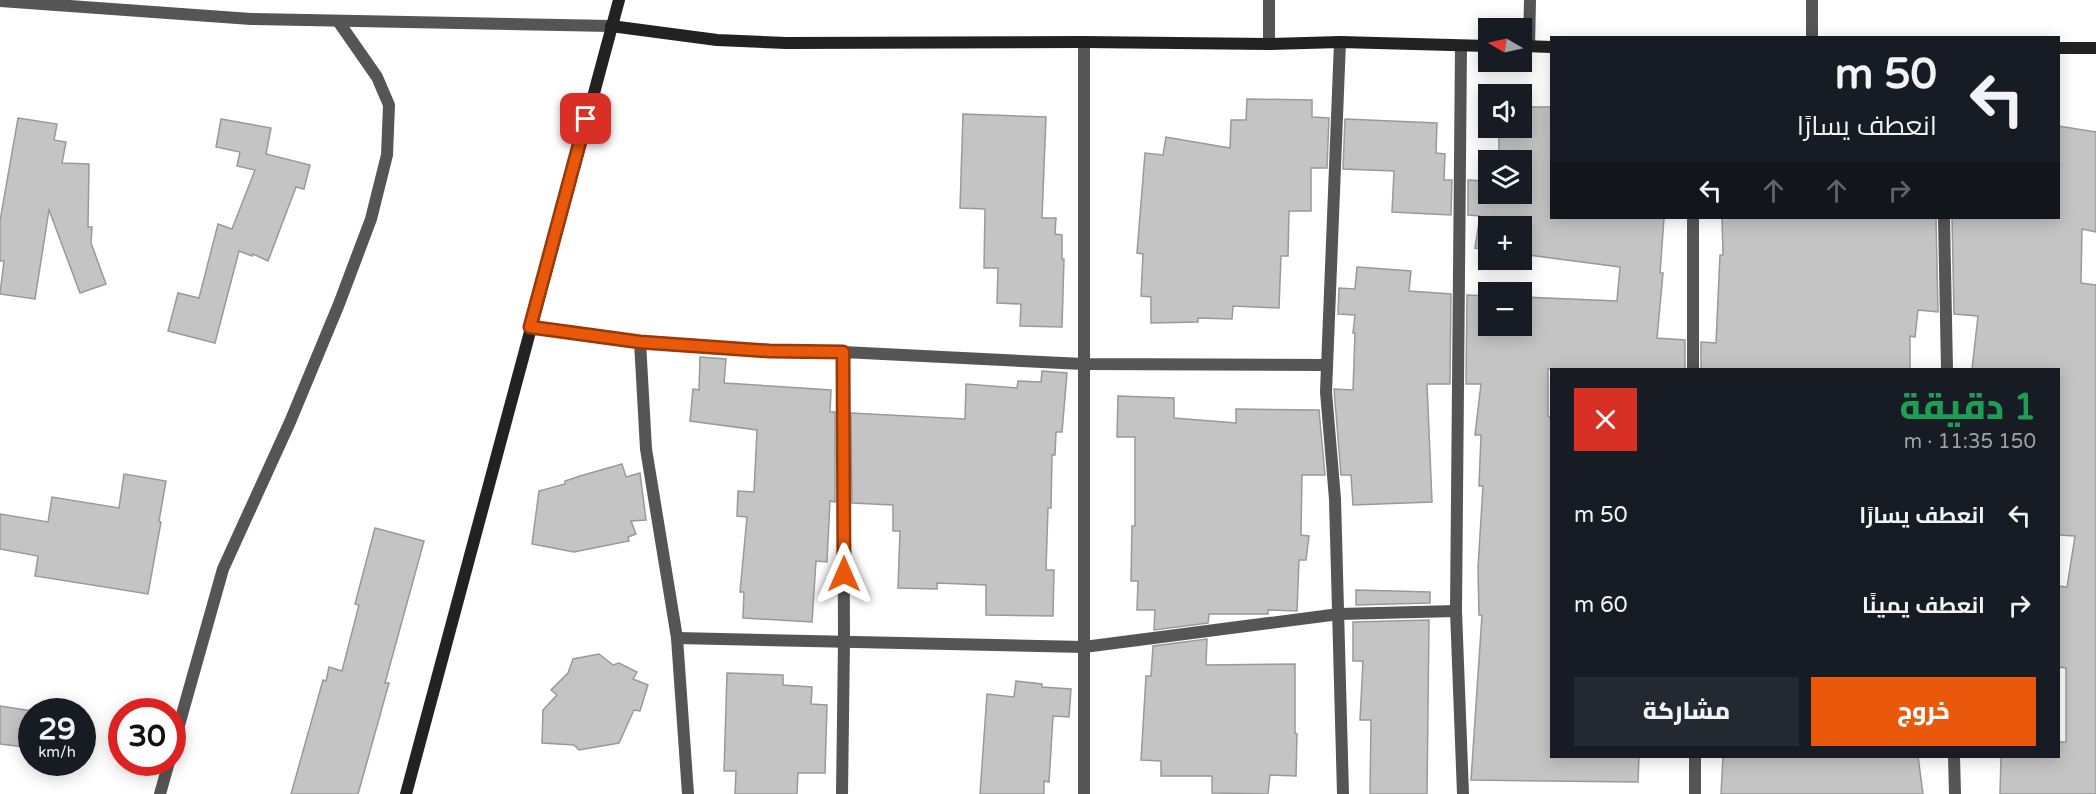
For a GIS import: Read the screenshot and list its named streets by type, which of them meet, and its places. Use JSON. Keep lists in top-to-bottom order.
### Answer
{
  "north": "left",
  "page": {
    "map_buttons": ["+", "−"],
    "turn": ["50 m", "انعطف يسارًا"],
    "heading": ["1 دقيقة", "150 m · 11:35"],
    "list": [
      {
        "name": "انعطف يسارًا",
        "value": "50 m"
      },
      {
        "name": "انعطف يمينًا",
        "value": "60 m"
      }
    ],
    "buttons": ["خروج", "مشاركة"],
    "speed": "29 km/h",
    "limit": "30"
  }
}
